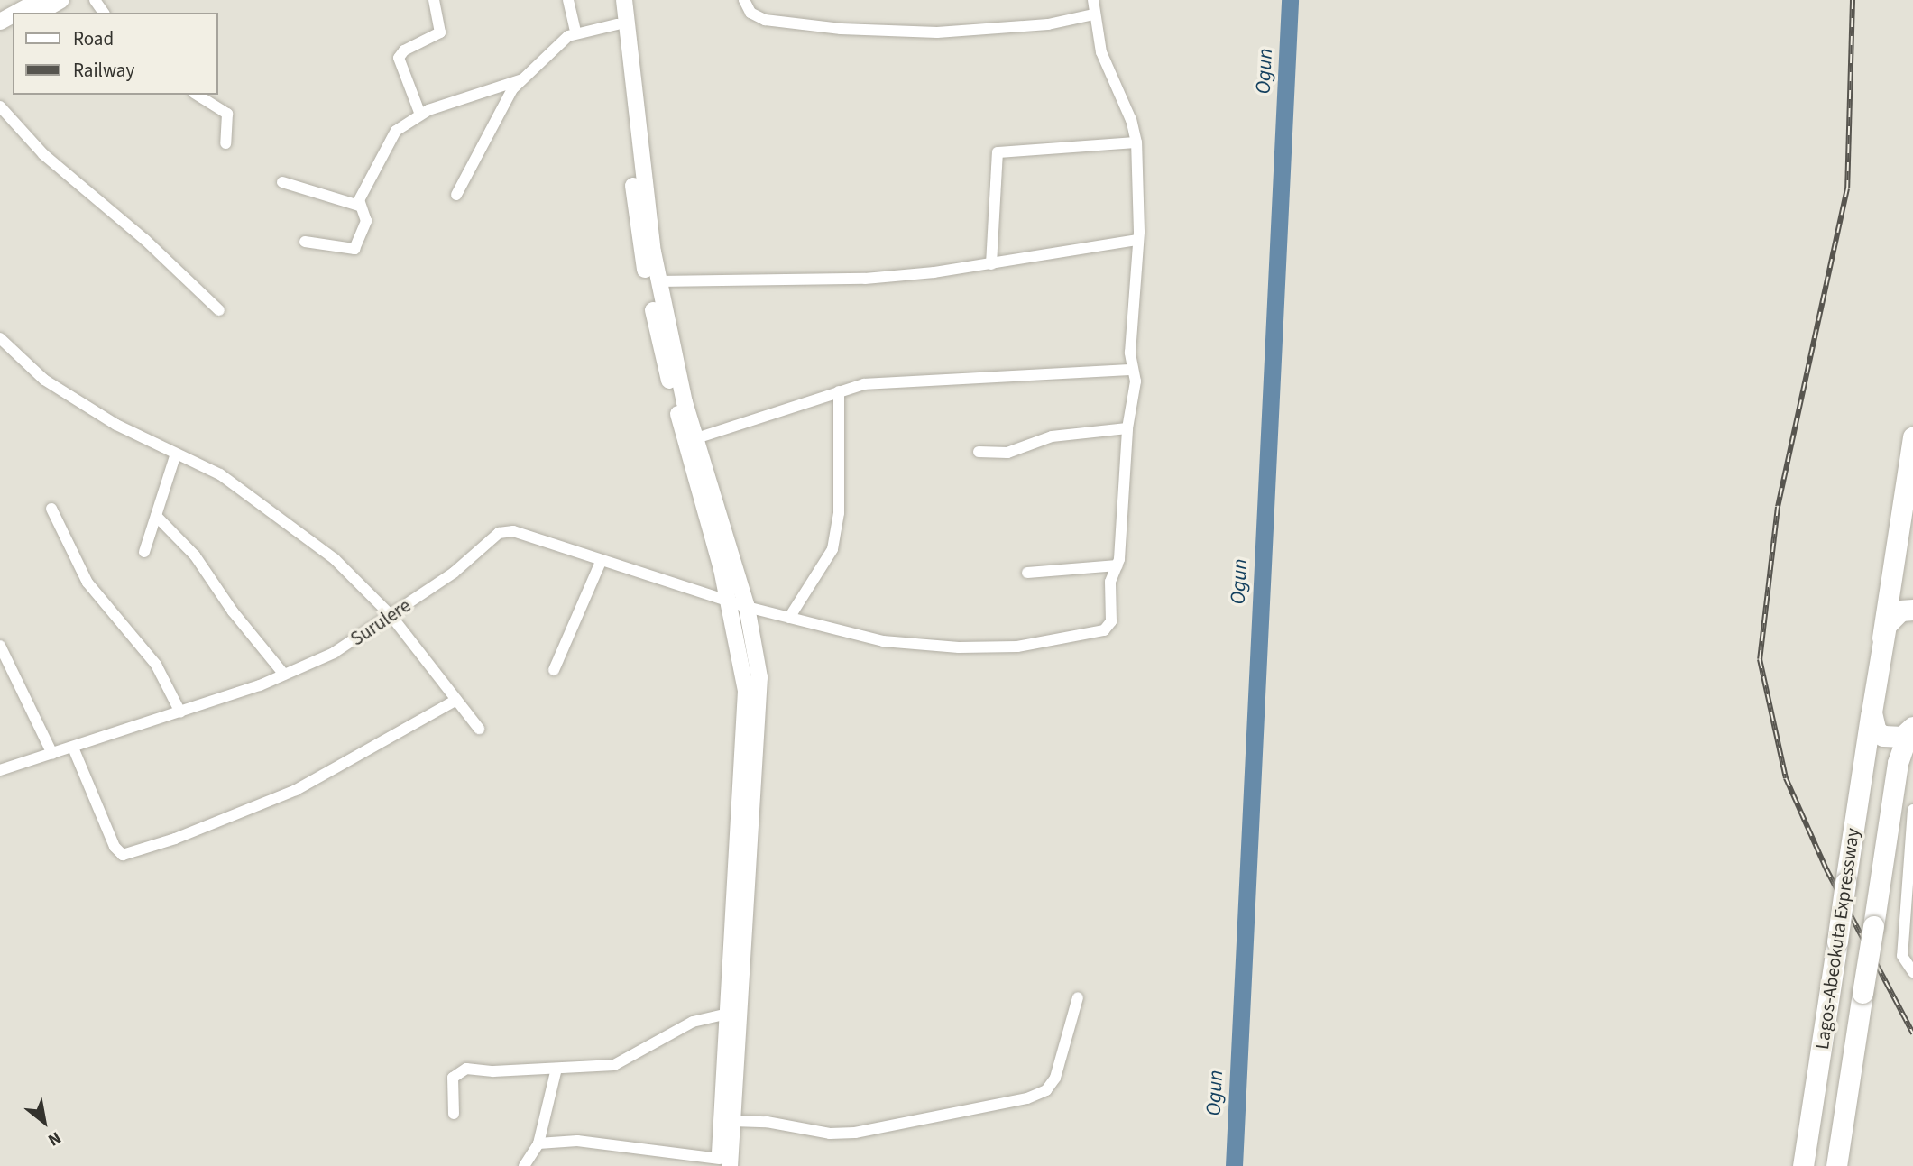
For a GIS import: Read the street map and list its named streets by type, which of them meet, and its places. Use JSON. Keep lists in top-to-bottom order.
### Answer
{
  "streets": {
    "highway": ["Lagos-Abeokuta Expressway"],
    "street": ["Surulere"]
  },
  "water": ["Ogun"],
  "legend": ["Road", "Railway"],
  "north": "bottom right"
}
